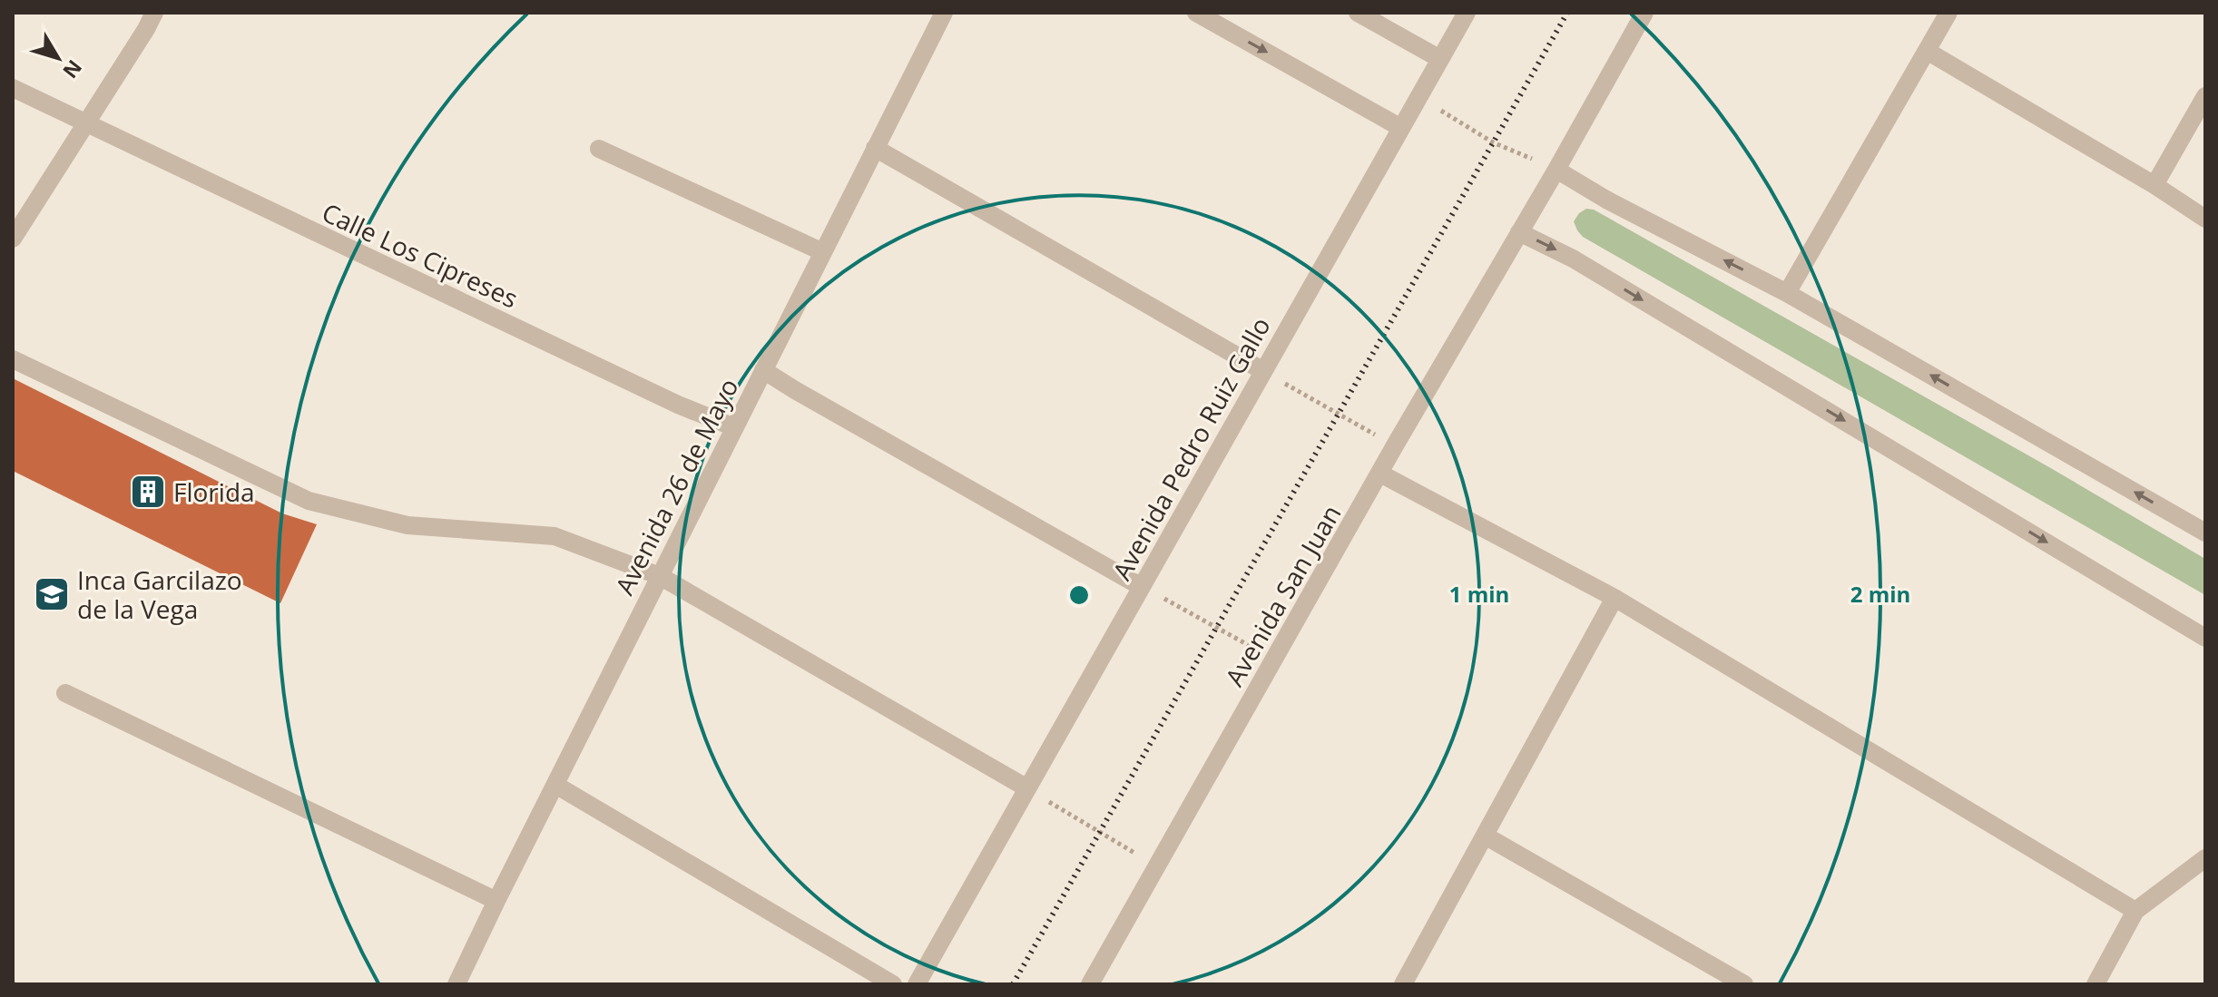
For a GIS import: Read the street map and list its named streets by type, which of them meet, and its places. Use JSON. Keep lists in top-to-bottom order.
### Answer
{
  "streets": {
    "street": [
      "Calle Los Cipreses",
      "Avenida Pedro Ruiz Gallo",
      "Avenida 26 de Mayo",
      "Avenida San Juan"
    ]
  },
  "crossings": [
    ["Calle Los Cipreses", "Avenida 26 de Mayo"]
  ],
  "places": {
    "building": ["Florida"],
    "school or university": ["Inca Garcilazo de la Vega"]
  },
  "north": "bottom right",
  "rings": ["1 min", "2 min"]
}
